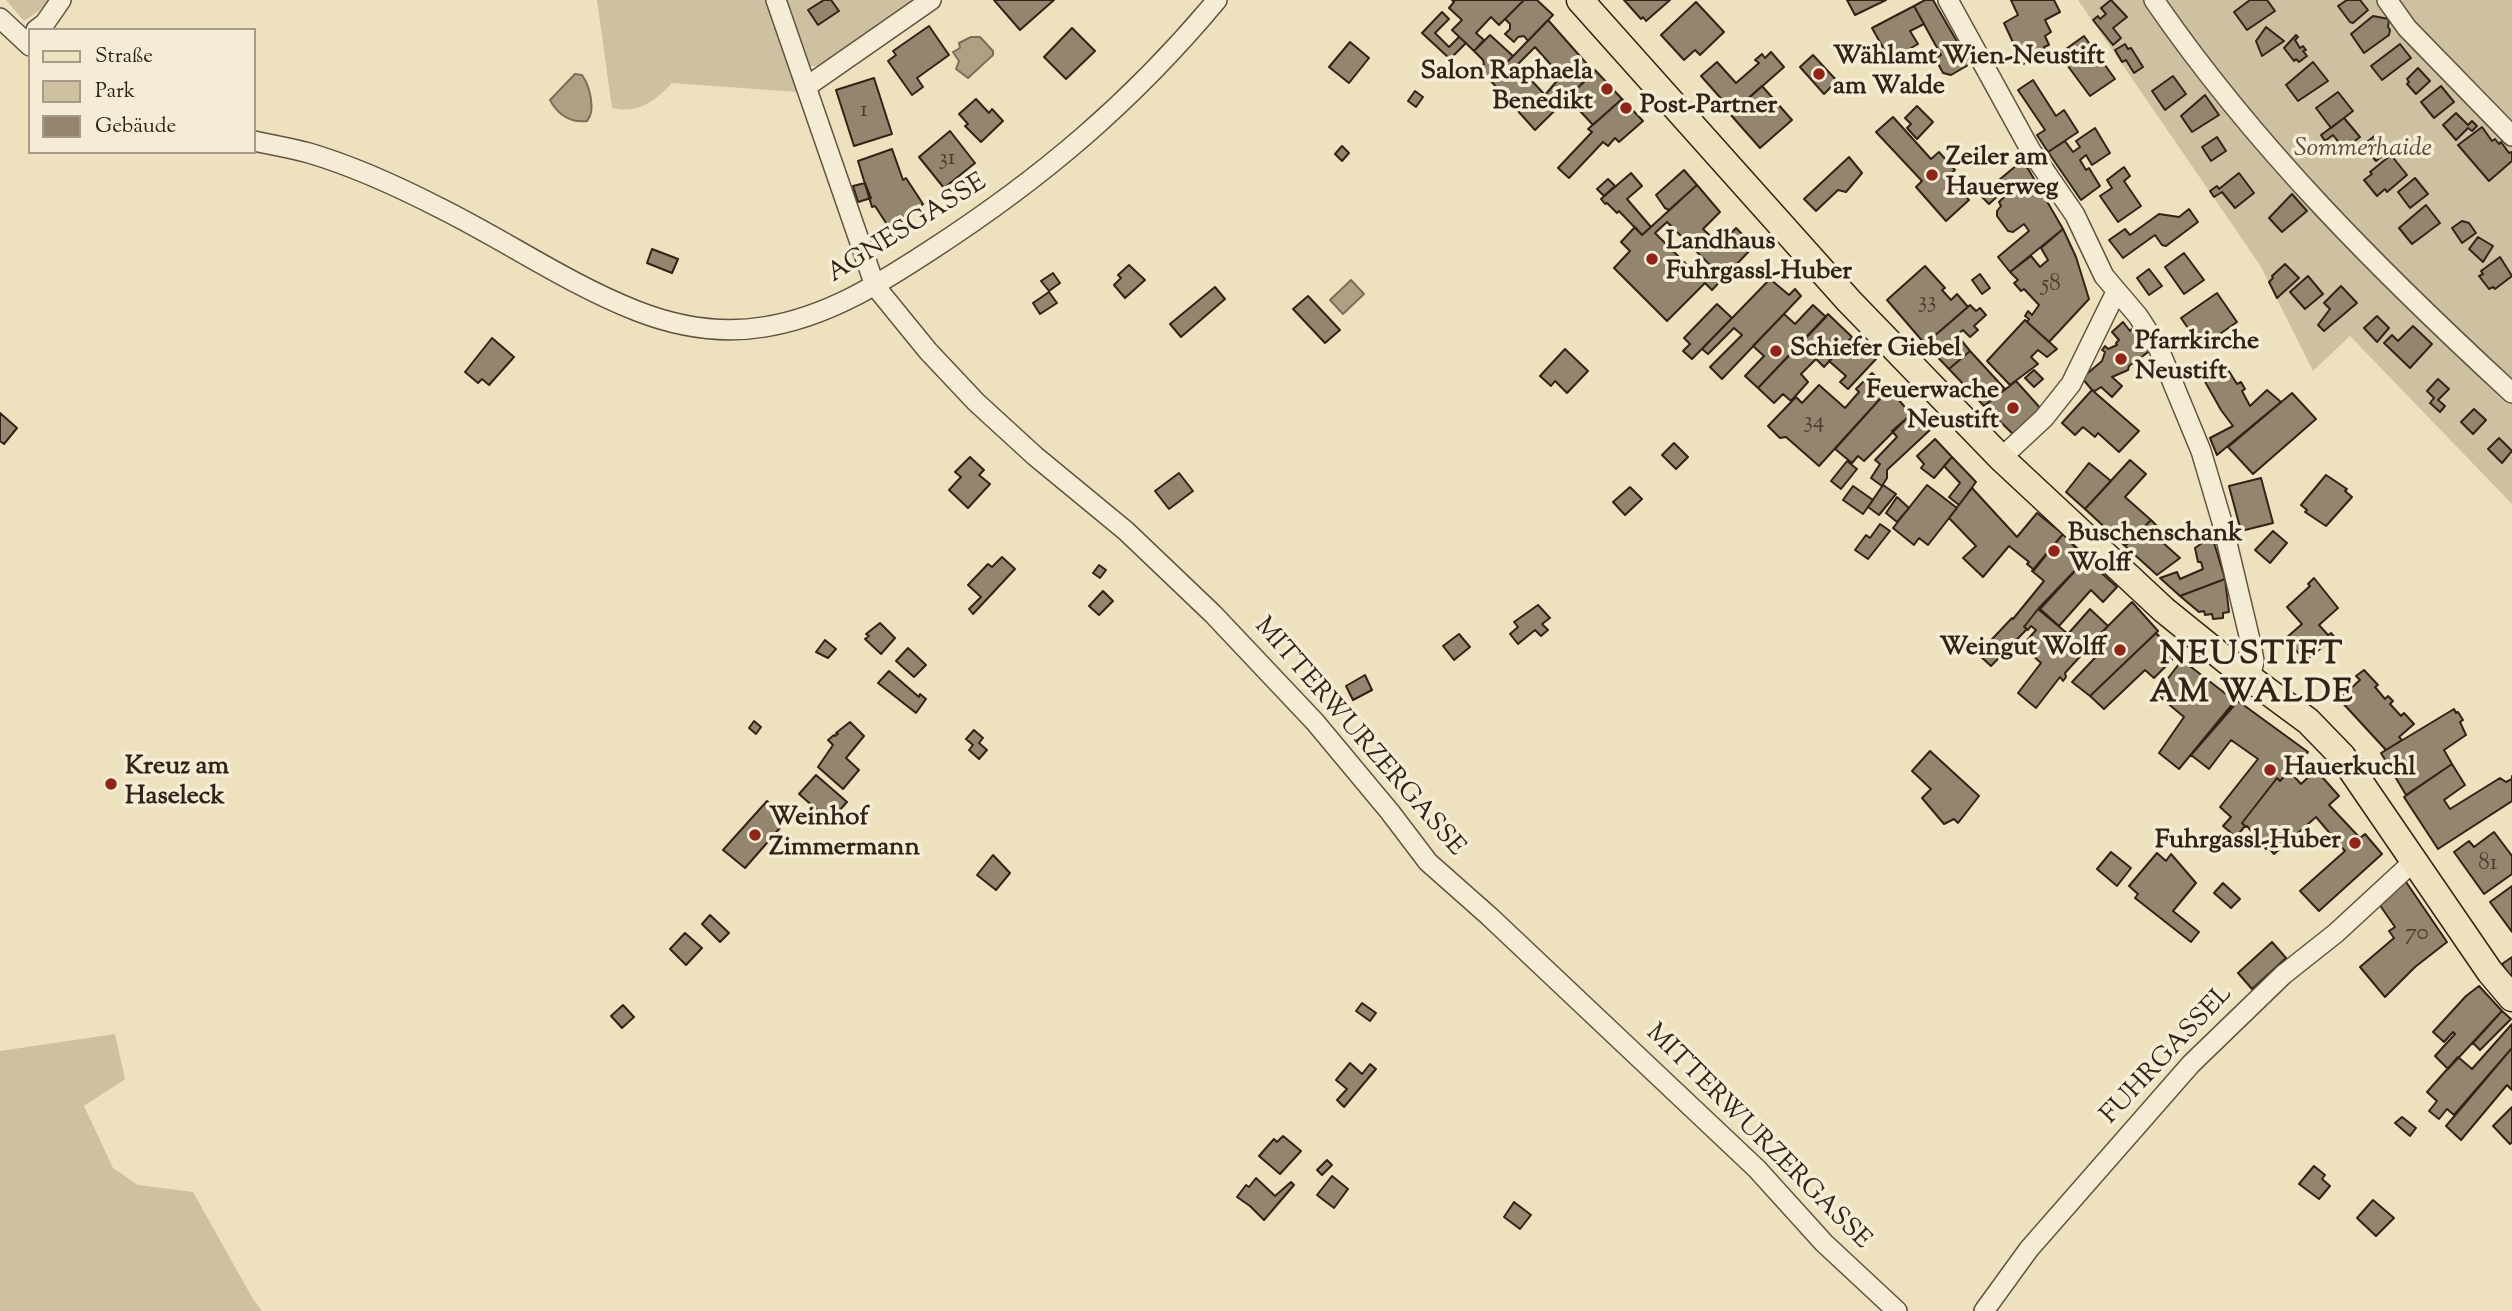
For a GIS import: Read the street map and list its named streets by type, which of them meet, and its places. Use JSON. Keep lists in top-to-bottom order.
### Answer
{
  "streets": {
    "street": ["AGNESGASSE", "MITTERWURZERGASSE", "FUHRGASSEL"]
  },
  "crossings": [
    ["AGNESGASSE", "MITTERWURZERGASSE"]
  ],
  "districts": ["NEUSTIFT AM WALDE"],
  "parks": ["Sommerhaide"],
  "places": [
    "Wählamt Wien-Neustift am Walde",
    "Salon Raphaela Benedikt",
    "Post-Partner",
    "Zeiler am Hauerweg",
    "Landhaus Fuhrgassl-Huber",
    "Schiefer Giebel",
    "Pfarrkirche Neustift",
    "Feuerwache Neustift",
    "Buschenschank Wolff",
    "Weingut Wolff",
    "Hauerkuchl",
    "Kreuz am Haseleck",
    "Weinhof Zimmermann",
    "Fuhrgassl-Huber"
  ],
  "house_numbers": [
    "1",
    "31",
    "58",
    "33",
    "34",
    "81",
    "70"
  ],
  "legend": ["Straße", "Park", "Gebäude"]
}
